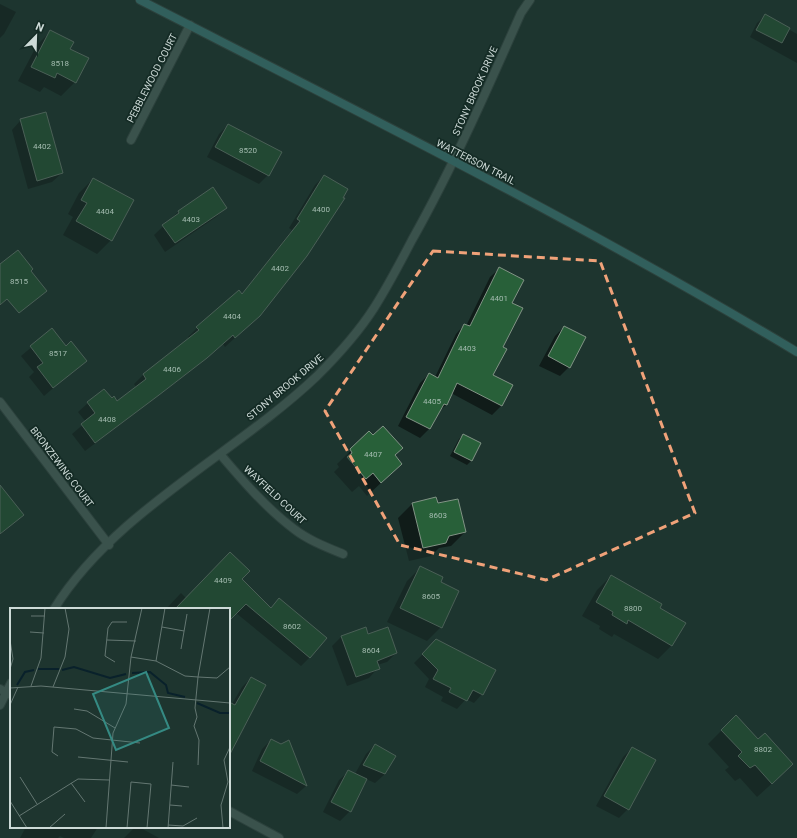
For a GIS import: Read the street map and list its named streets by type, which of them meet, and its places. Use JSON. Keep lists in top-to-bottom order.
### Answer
{
  "streets": {
    "main road": ["WATTERSON TRAIL"],
    "street": [
      "PEBBLEWOOD COURT",
      "STONY BROOK DRIVE",
      "BRONZEWING COURT",
      "WAYFIELD COURT"
    ]
  },
  "crossings": [
    ["PEBBLEWOOD COURT", "WATTERSON TRAIL"],
    ["STONY BROOK DRIVE", "WATTERSON TRAIL"],
    ["STONY BROOK DRIVE", "BRONZEWING COURT"],
    ["STONY BROOK DRIVE", "WAYFIELD COURT"]
  ],
  "house_numbers": [
    "8518",
    "4402",
    "8520",
    "4400",
    "4404",
    "4403",
    "4402",
    "8515",
    "4401",
    "4404",
    "4403",
    "8517",
    "4406",
    "4405",
    "4408",
    "4407",
    "8603",
    "4409",
    "8605",
    "8800",
    "8602",
    "8604",
    "8802"
  ],
  "north": "top right"
}
